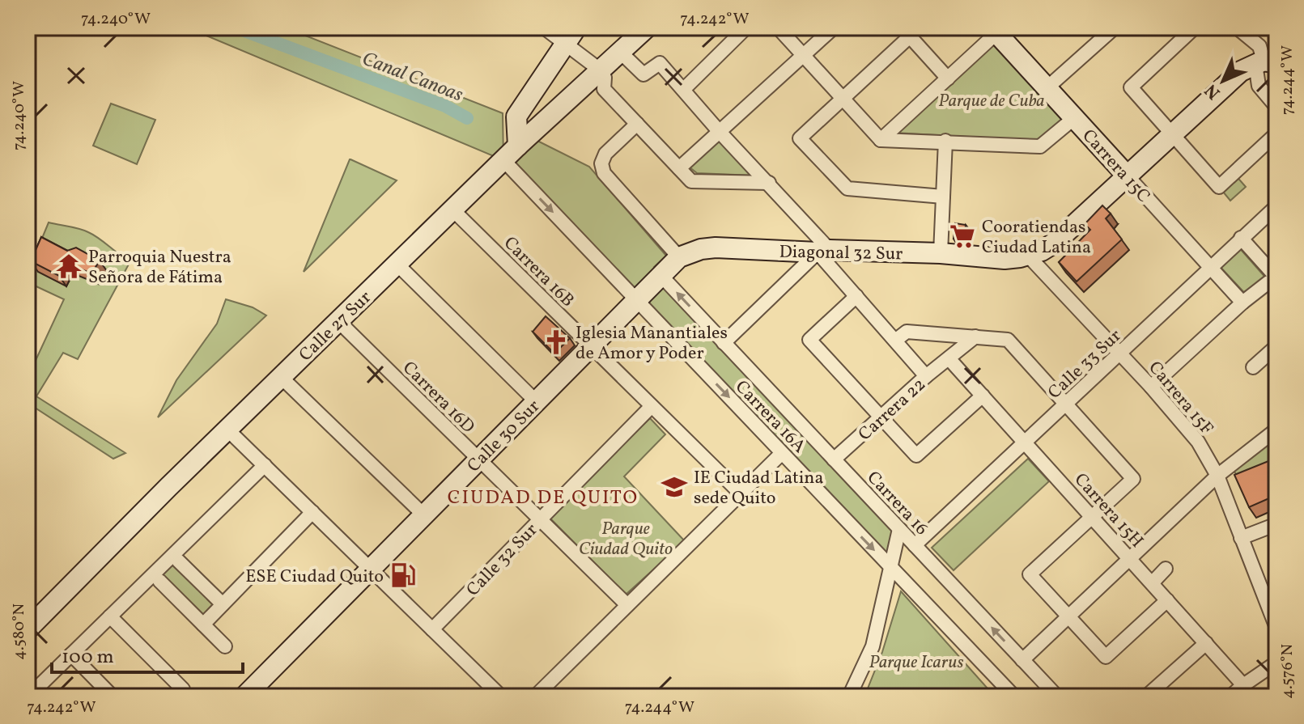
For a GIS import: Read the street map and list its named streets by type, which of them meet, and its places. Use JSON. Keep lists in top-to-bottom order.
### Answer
{
  "streets": {
    "street": [
      "Carrera 15C",
      "Diagonal 32 Sur",
      "Carrera 16B",
      "Calle 27 Sur",
      "Calle 33 Sur",
      "Carrera 16D",
      "Carrera 15F",
      "Carrera 22",
      "Carrera 16A",
      "Calle 30 Sur",
      "Carrera 16",
      "Carrera 15H",
      "Calle 32 Sur"
    ]
  },
  "crossings": [
    ["Carrera 15C", "Calle 33 Sur"],
    ["Diagonal 32 Sur", "Carrera 15F"],
    ["Diagonal 32 Sur", "Calle 30 Sur"],
    ["Carrera 16B", "Calle 27 Sur"],
    ["Carrera 16B", "Calle 30 Sur"],
    ["Carrera 16B", "Calle 32 Sur"],
    ["Calle 27 Sur", "Carrera 16D"],
    ["Calle 27 Sur", "Carrera 16A"],
    ["Calle 33 Sur", "Carrera 15F"],
    ["Calle 33 Sur", "Carrera 16"],
    ["Calle 33 Sur", "Carrera 15H"],
    ["Carrera 16D", "Calle 30 Sur"],
    ["Carrera 16D", "Calle 32 Sur"],
    ["Carrera 22", "Carrera 16"],
    ["Carrera 22", "Carrera 15H"],
    ["Carrera 16A", "Calle 30 Sur"],
    ["Calle 30 Sur", "Carrera 16"]
  ],
  "one_way": ["Carrera 16A", "Carrera 16"],
  "districts": ["CIUDAD DE QUITO"],
  "water": ["Canal Canoas"],
  "parks": ["Parque de Cuba", "Parque Ciudad Quito", "Parque Icarus"],
  "places": {
    "supermarket": ["Cooratiendas Ciudad Latina"],
    "temple": ["Parroquia Nuestra Señora de Fátima"],
    "church": ["Iglesia Manantiales de Amor y Poder"],
    "school or university": ["IE Ciudad Latina sede Quito"],
    "fuel station": ["ESE Ciudad Quito"]
  },
  "scale_bar": "100 m",
  "north": "bottom left",
  "coordinates": [
    "74.240°W",
    "74.242°W",
    "74.244°W",
    "4.580°N",
    "4.576°N"
  ]
}
